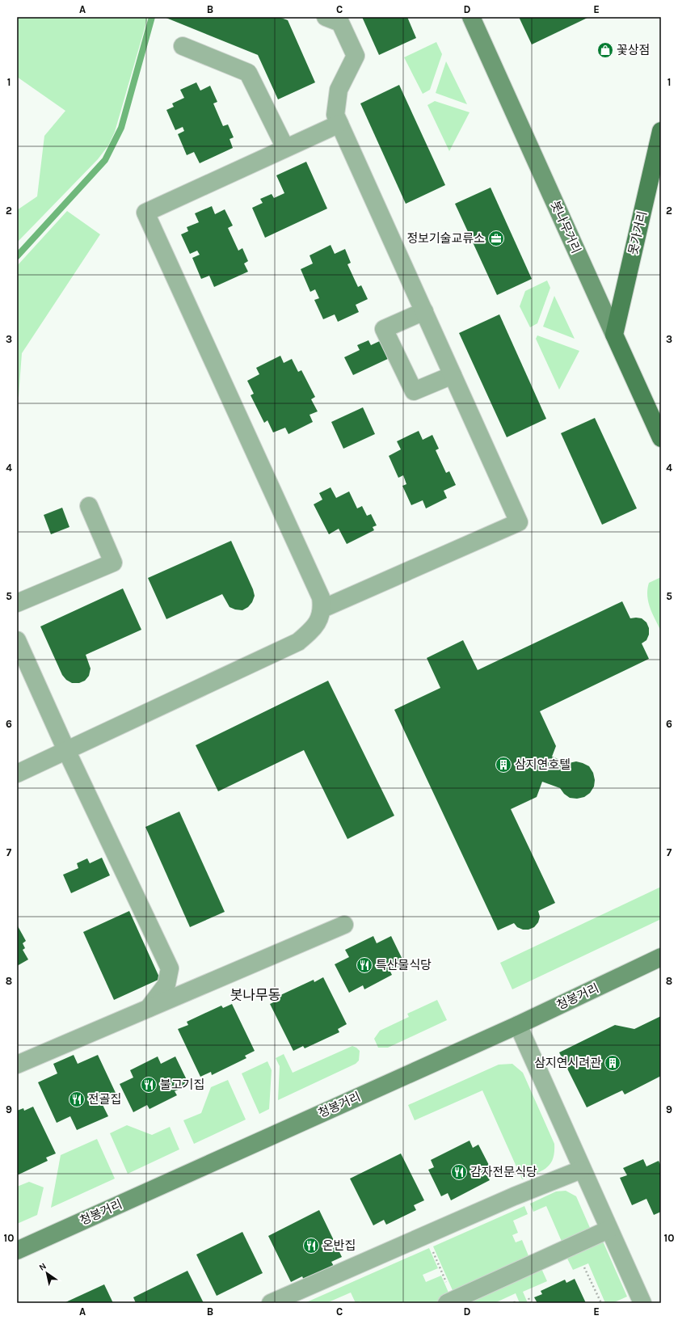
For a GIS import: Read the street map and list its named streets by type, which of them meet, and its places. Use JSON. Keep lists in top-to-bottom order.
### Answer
{
  "streets": {
    "main road": ["봇나무거리", "못가거리"],
    "street": ["청봉거리"]
  },
  "crossings": [
    ["봇나무거리", "못가거리"]
  ],
  "districts": ["봇나무동"],
  "places": {
    "shop": ["꽃상점"],
    "office": ["정보기술교류소"],
    "building": ["삼지연호텔", "삼지연시려관"],
    "restaurant": [
      "특산물식당",
      "불고기집",
      "전골집",
      "감자전문식당",
      "온반집"
    ]
  },
  "north": "top left",
  "grid": {
    "columns": [
      "A",
      "B",
      "C",
      "D",
      "E"
    ],
    "rows": [
      "1",
      "2",
      "3",
      "4",
      "5",
      "6",
      "7",
      "8",
      "9",
      "10"
    ]
  }
}
